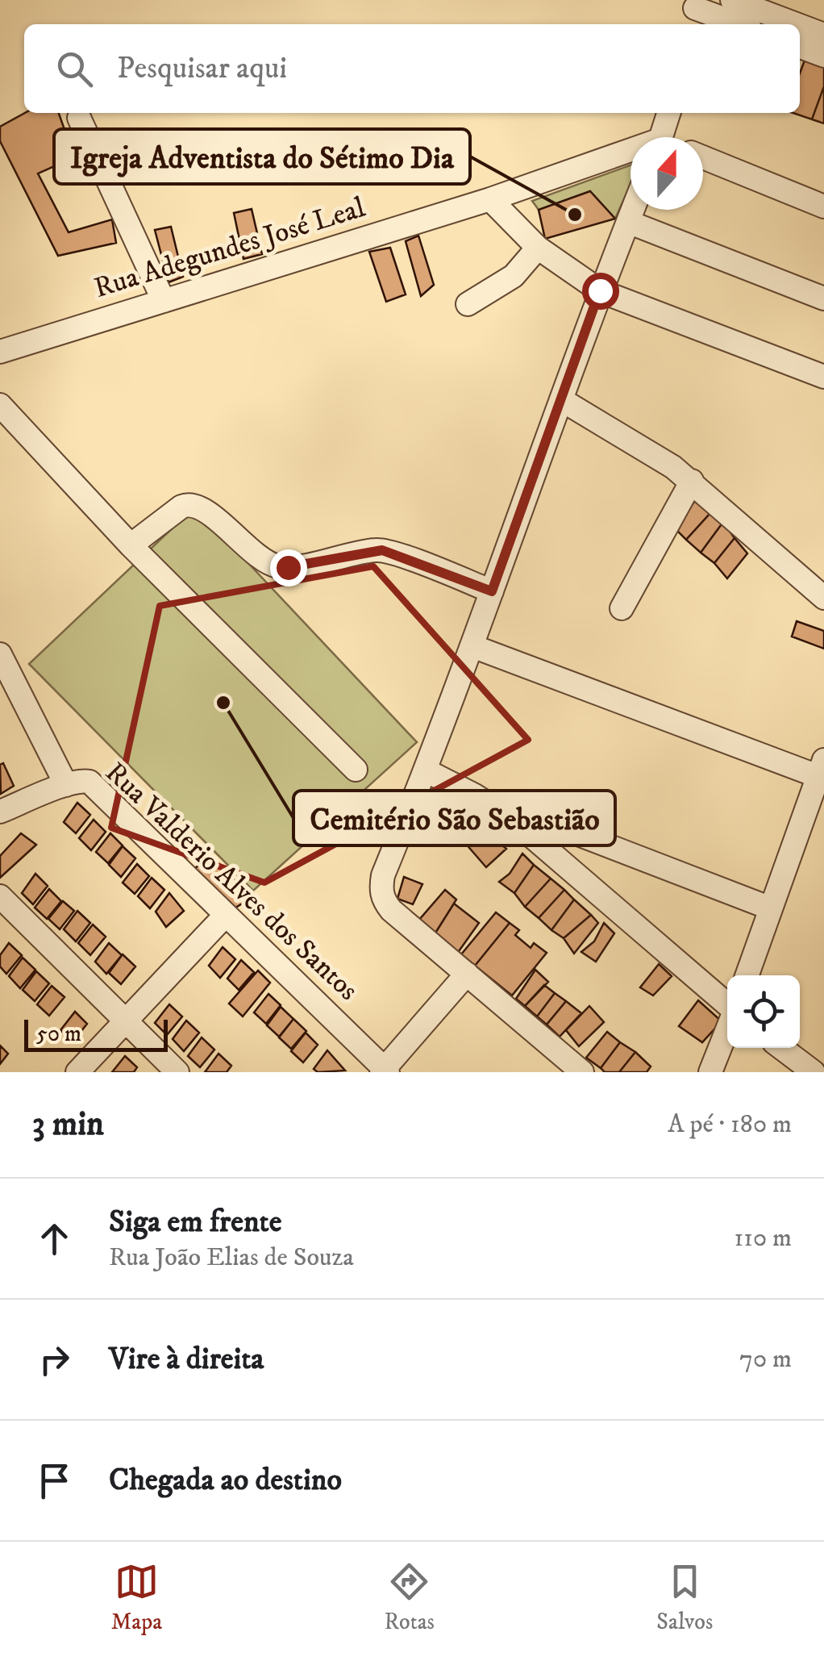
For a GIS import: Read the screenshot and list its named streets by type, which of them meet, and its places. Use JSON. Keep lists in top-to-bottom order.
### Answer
{
  "streets": {
    "street": ["Rua Adegundes José Leal", "Rua Valderio Alves dos Santos"]
  },
  "places": ["Igreja Adventista do Sétimo Dia", "Cemitério São Sebastião"],
  "scale_bar": "50 m",
  "north": "top",
  "page": {
    "search": "Pesquisar aqui",
    "scale": "50 m",
    "heading": ["3 min", "A pé · 180 m"],
    "list": [
      ["Siga em frente", "Rua João Elias de Souza", "110 m"],
      ["Vire à direita", "70 m"],
      "Chegada ao destino"
    ],
    "nav": ["Mapa", "Rotas", "Salvos"]
  }
}
